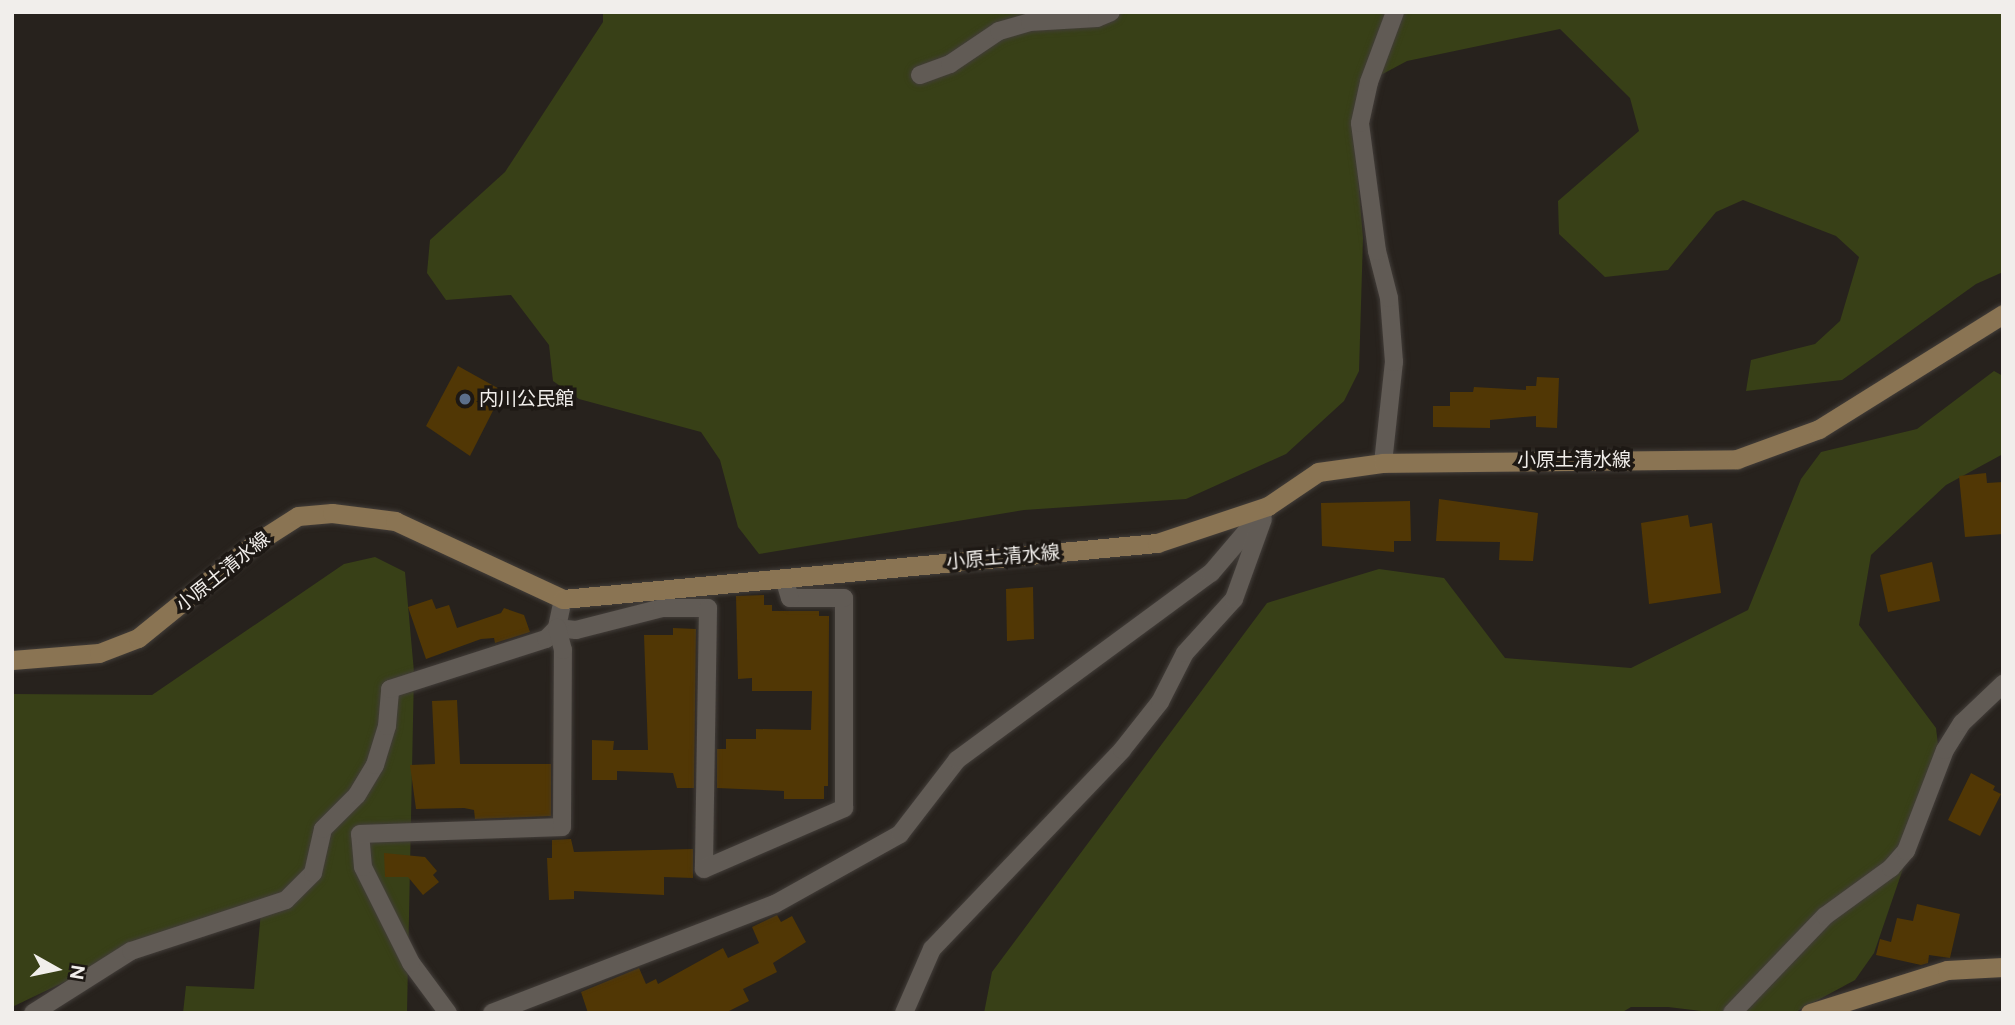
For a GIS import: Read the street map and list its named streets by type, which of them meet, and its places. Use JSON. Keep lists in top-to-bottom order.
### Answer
{
  "streets": {
    "main road": ["小原土清水線"]
  },
  "places": ["内川公民館"],
  "north": "right"
}
